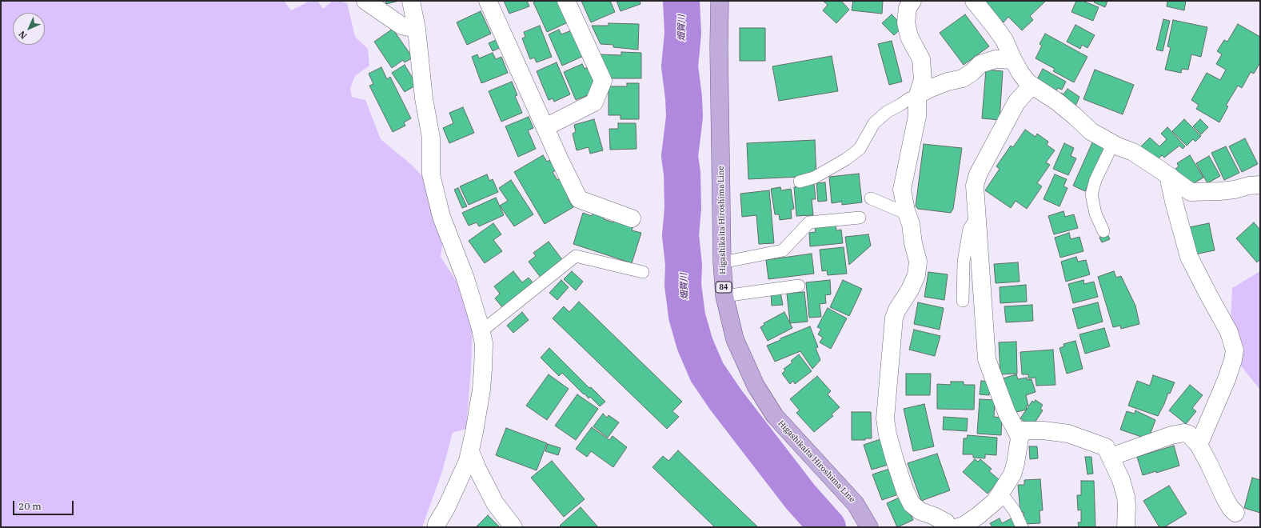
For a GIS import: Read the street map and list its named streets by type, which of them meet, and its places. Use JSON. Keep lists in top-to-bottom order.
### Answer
{
  "streets": {
    "main road": ["Higashikaita Hiroshima Line", "84"]
  },
  "water": ["畑賀川"],
  "scale_bar": "20 m",
  "north": "bottom left"
}
